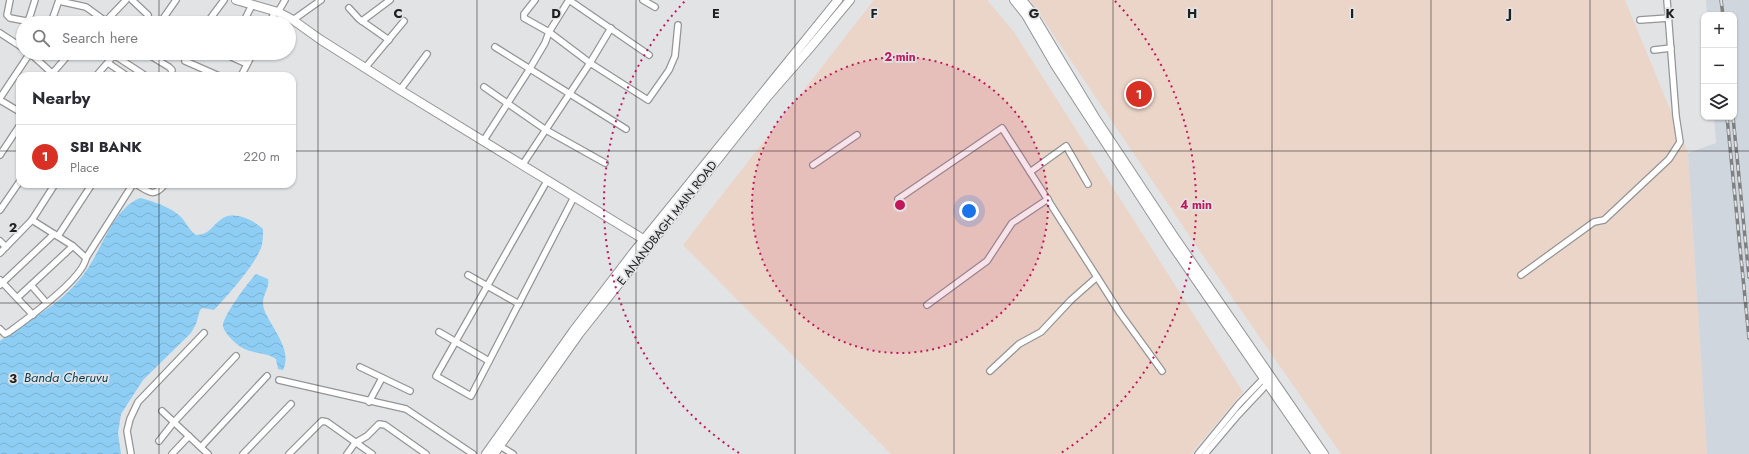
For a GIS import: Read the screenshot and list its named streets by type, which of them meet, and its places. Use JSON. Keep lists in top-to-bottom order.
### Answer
{
  "streets": {
    "street": ["E ANANDBAGH MAIN ROAD"]
  },
  "water": ["Banda Cheruvu"],
  "page": {
    "map_buttons": ["+", "−"],
    "search": "Search here",
    "heading": "Nearby",
    "pins": "1",
    "list": [
      {
        "mark": "1",
        "name": "SBI BANK",
        "note": "Place",
        "value": "220 m"
      }
    ]
  },
  "grid": {
    "columns": [
      "C",
      "D",
      "E",
      "F",
      "G",
      "H",
      "I",
      "J",
      "K"
    ],
    "rows": ["2", "3"]
  },
  "rings": ["2 min", "4 min"]
}
